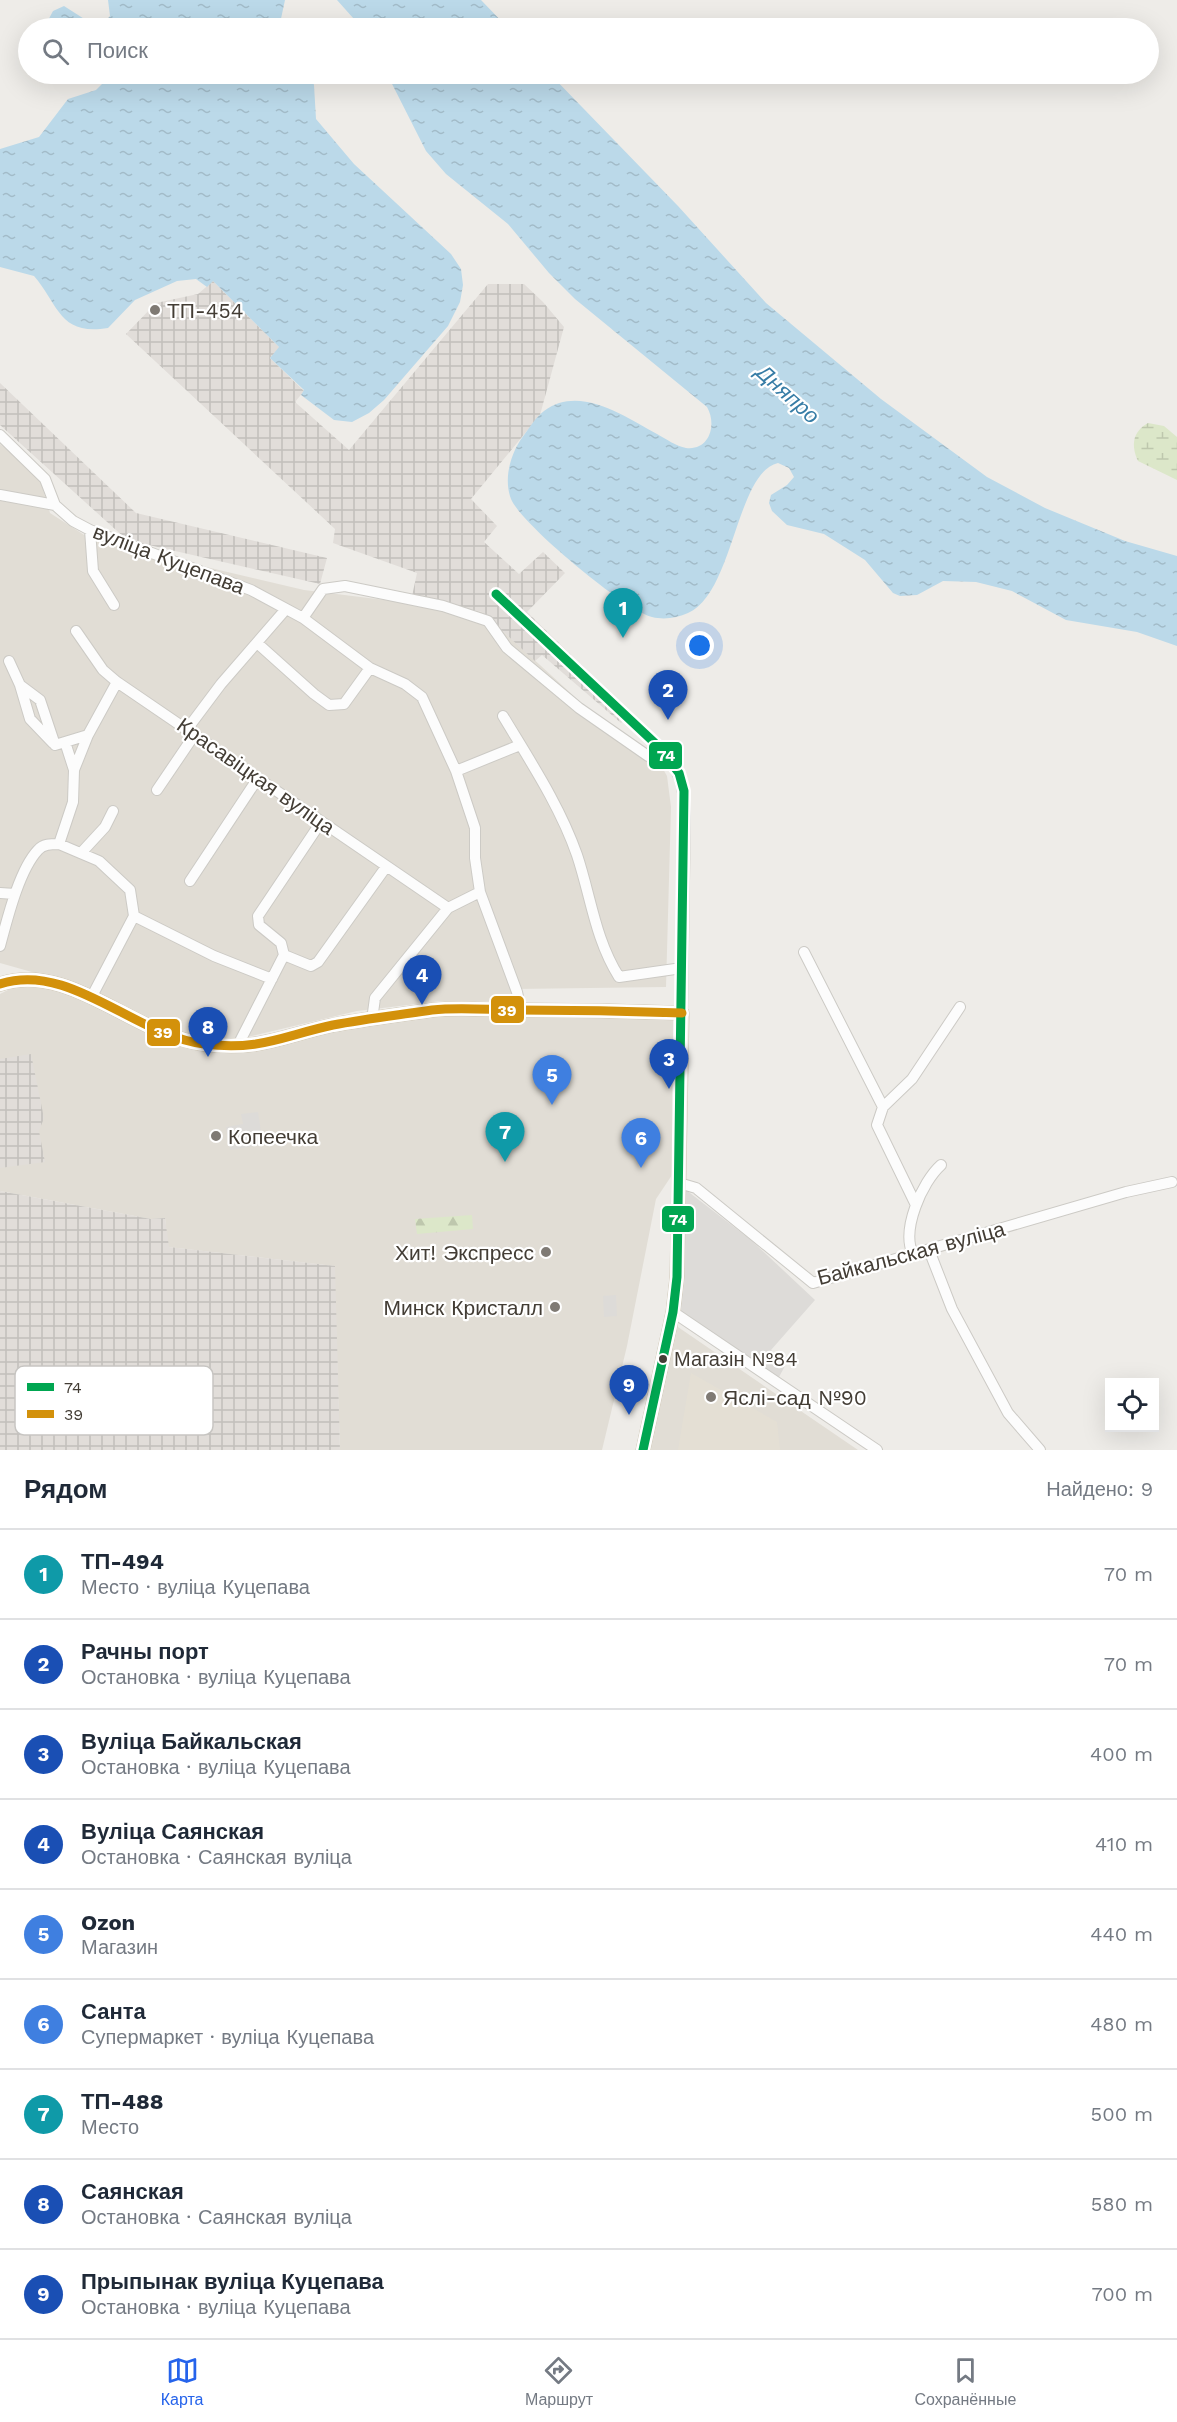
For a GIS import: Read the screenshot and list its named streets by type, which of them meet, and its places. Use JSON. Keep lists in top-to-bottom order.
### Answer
{
  "streets": {
    "street": ["вуліца Куцепава", "Красавіцкая вуліца", "Байкальская вуліца"]
  },
  "water": ["Дняпро"],
  "places": [
    "ТП-454",
    "Копеечка",
    "Хит! Экспресс",
    "Минск Кристалл",
    "Магазін №84",
    "Яслі-сад №90"
  ],
  "lines": ["transit line 74", "transit line 39"],
  "legend": ["74", "39"],
  "page": {
    "search": "Поиск",
    "pins": [
      "1",
      "2",
      "4",
      "8",
      "3",
      "5",
      "7",
      "6",
      "9"
    ],
    "heading": ["Рядом", "Найдено: 9"],
    "list": [
      {
        "mark": "1",
        "name": "ТП-494",
        "note": "Место · вуліца Куцепава",
        "value": "70 m"
      },
      {
        "mark": "2",
        "name": "Рачны порт",
        "note": "Остановка · вуліца Куцепава",
        "value": "70 m"
      },
      {
        "mark": "3",
        "name": "Вуліца Байкальская",
        "note": "Остановка · вуліца Куцепава",
        "value": "400 m"
      },
      {
        "mark": "4",
        "name": "Вуліца Саянская",
        "note": "Остановка · Саянская вуліца",
        "value": "410 m"
      },
      {
        "mark": "5",
        "name": "Ozon",
        "note": "Магазин",
        "value": "440 m"
      },
      {
        "mark": "6",
        "name": "Санта",
        "note": "Супермаркет · вуліца Куцепава",
        "value": "480 m"
      },
      {
        "mark": "7",
        "name": "ТП-488",
        "note": "Место",
        "value": "500 m"
      },
      {
        "mark": "8",
        "name": "Саянская",
        "note": "Остановка · Саянская вуліца",
        "value": "580 m"
      },
      {
        "mark": "9",
        "name": "Прыпынак вуліца Куцепава",
        "note": "Остановка · вуліца Куцепава",
        "value": "700 m"
      }
    ],
    "nav": ["Карта", "Маршрут", "Сохранённые"]
  }
}
